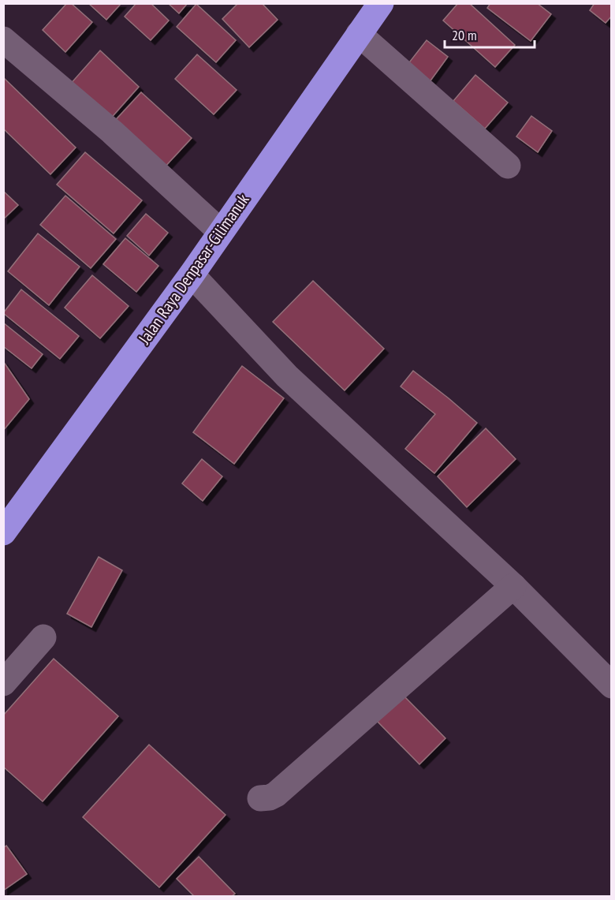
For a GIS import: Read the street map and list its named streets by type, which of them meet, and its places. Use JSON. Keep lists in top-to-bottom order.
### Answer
{
  "streets": {
    "highway": ["Jalan Raya Denpasar-Gilimanuk"]
  },
  "scale_bar": "20 m"
}
